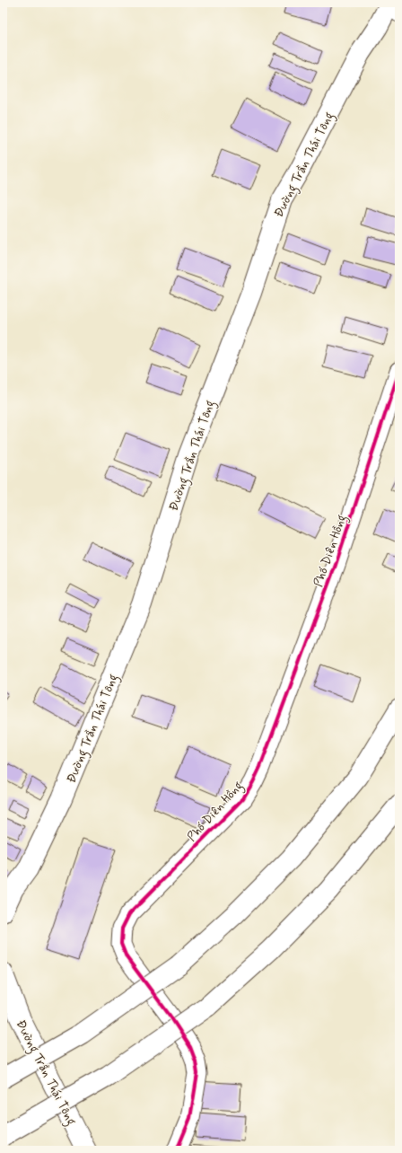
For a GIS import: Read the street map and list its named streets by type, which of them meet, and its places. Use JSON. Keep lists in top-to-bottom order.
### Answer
{
  "streets": {
    "main road": ["Đường Trần Thái Tông"],
    "street": ["Phố Diên Hồng"]
  }
}
